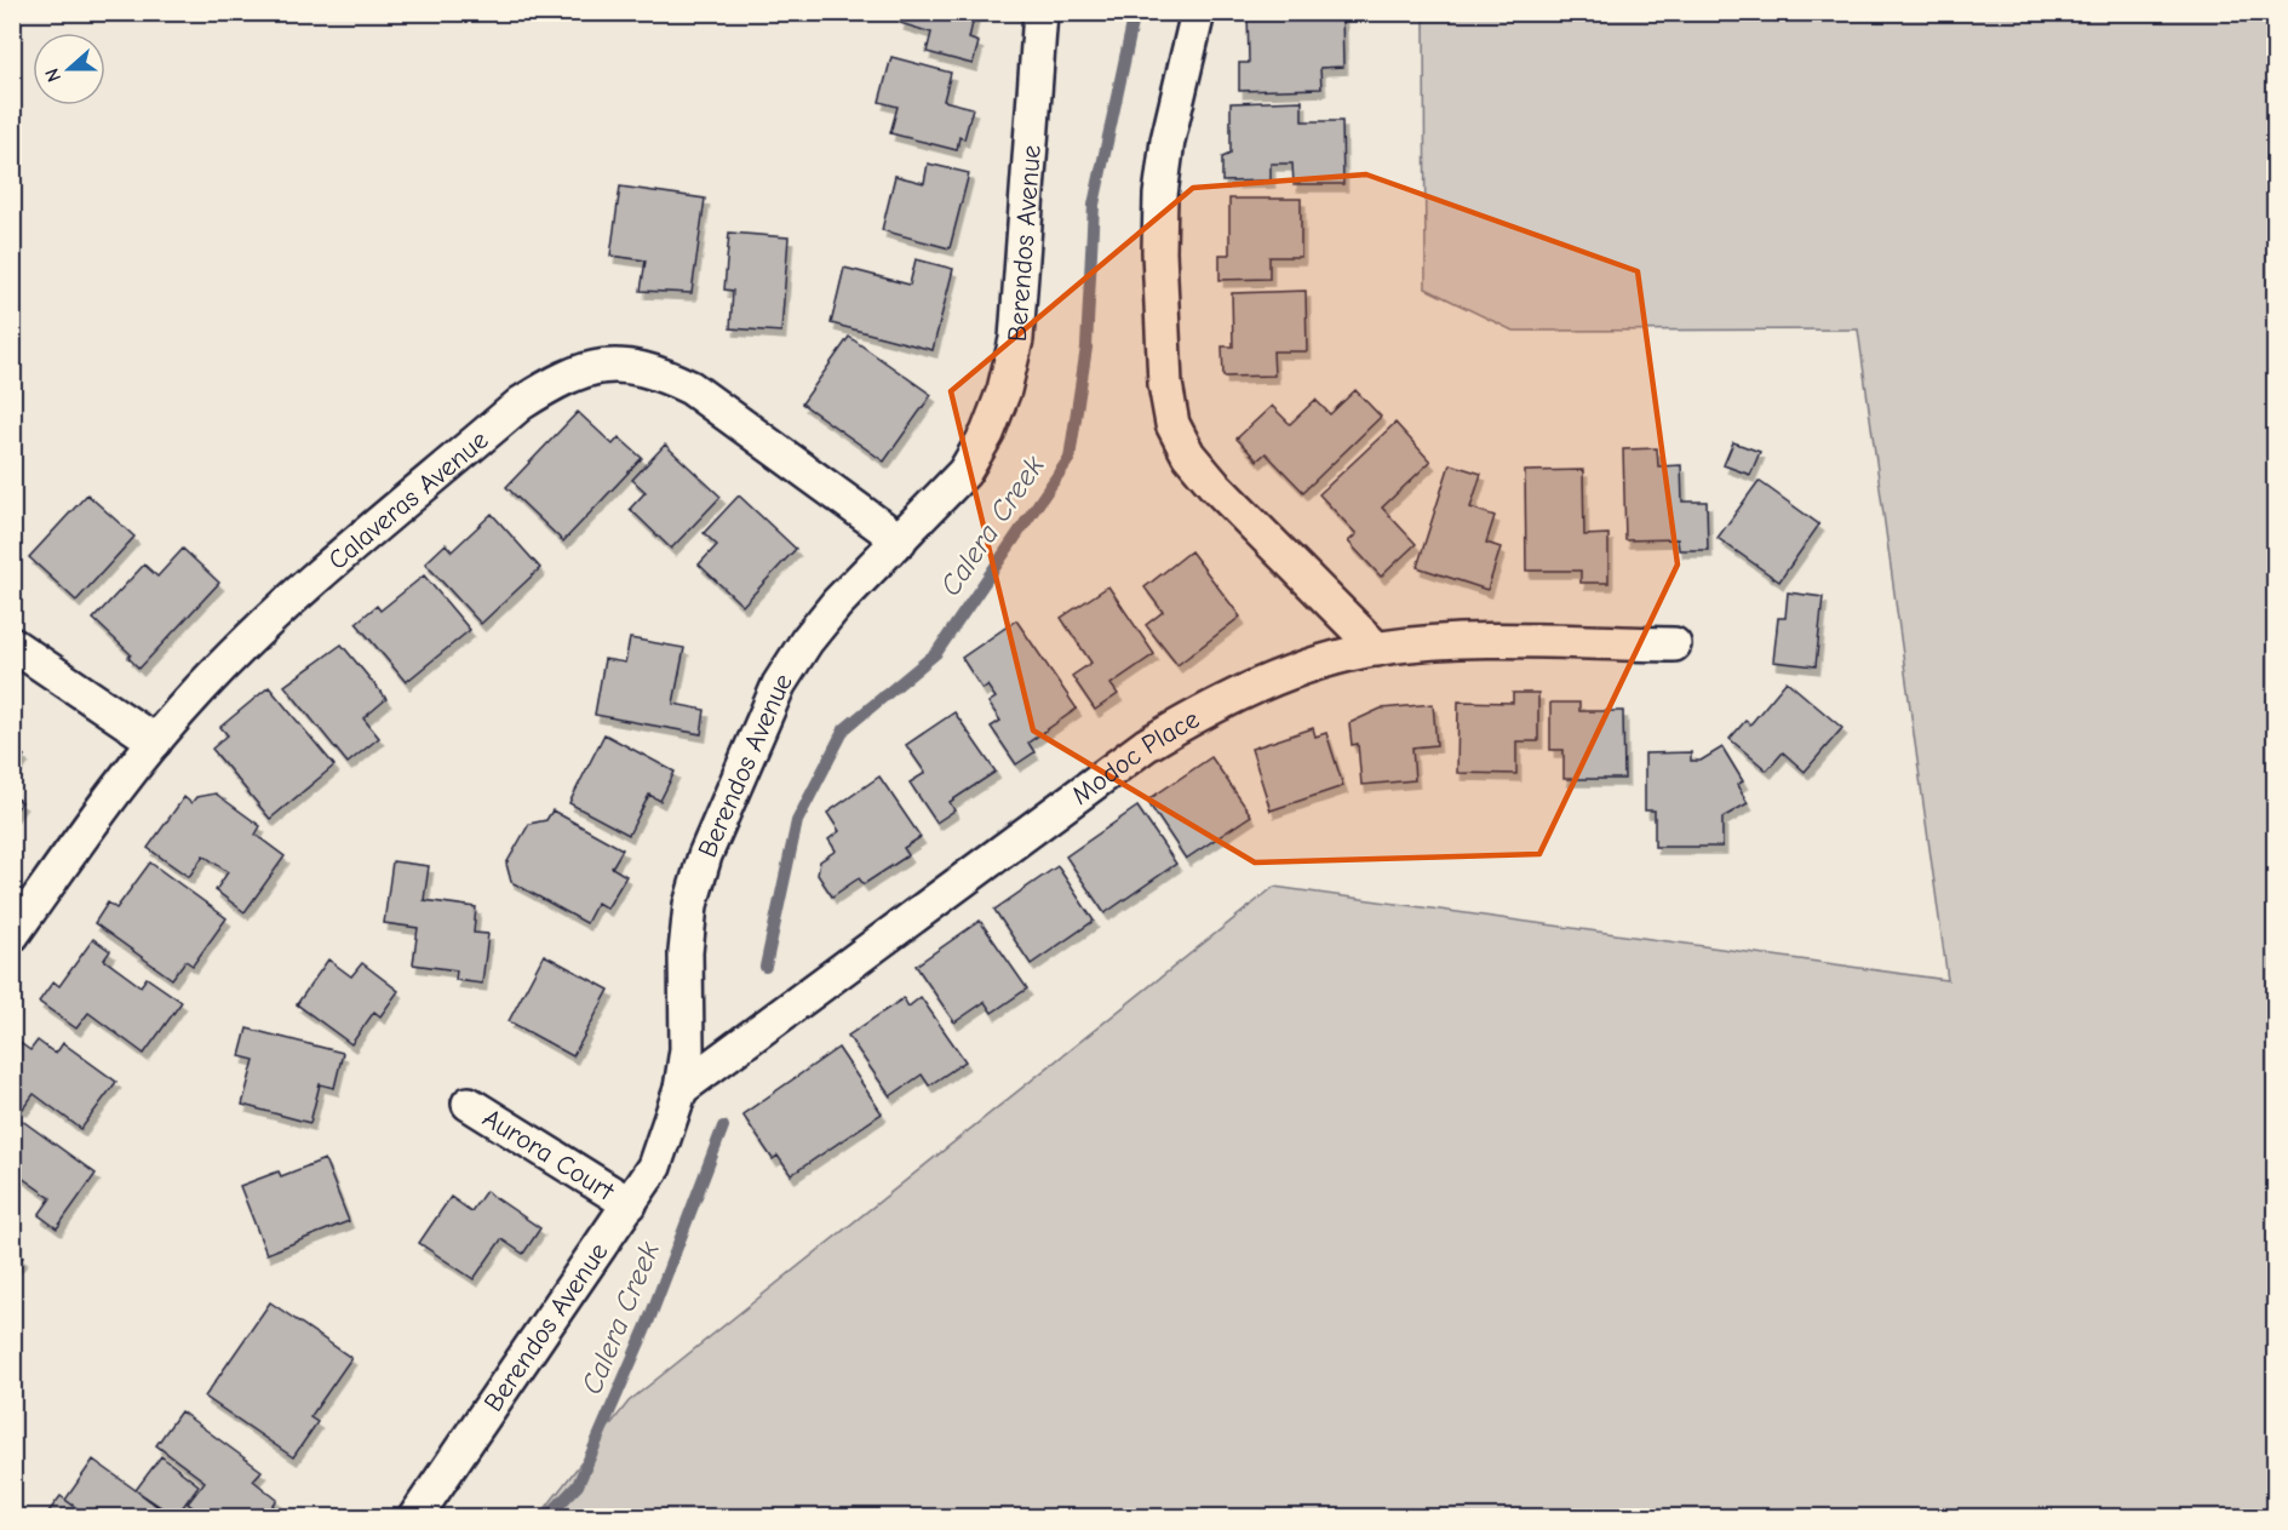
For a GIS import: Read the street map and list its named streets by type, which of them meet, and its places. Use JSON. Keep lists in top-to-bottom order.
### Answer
{
  "streets": {
    "street": [
      "Berendos Avenue",
      "Calaveras Avenue",
      "Modoc Place",
      "Aurora Court"
    ]
  },
  "crossings": [
    ["Berendos Avenue", "Calaveras Avenue"],
    ["Berendos Avenue", "Modoc Place"],
    ["Berendos Avenue", "Aurora Court"]
  ],
  "water": ["Calera Creek"],
  "north": "left"
}
